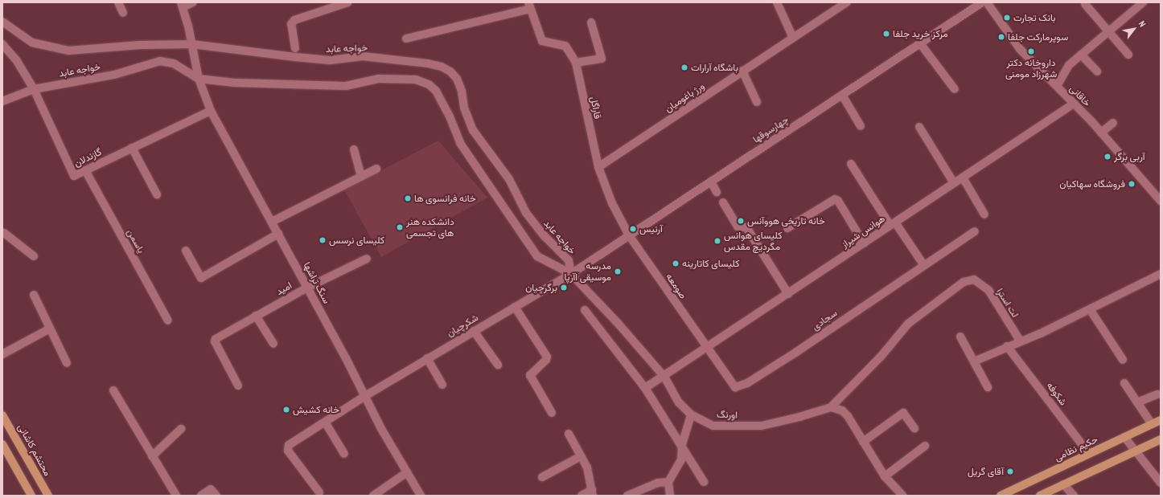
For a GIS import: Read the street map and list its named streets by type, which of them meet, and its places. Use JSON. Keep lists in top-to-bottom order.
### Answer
{
  "streets": {
    "main road": ["حکیم نظامی", "محتشم کاشانی"],
    "street": [
      "خواجه عابد",
      "خاقانی",
      "ورژ باغومیان",
      "قاراگل",
      "چهارسوقها",
      "گازندلان",
      "هوانس شیراز",
      "یاسمن",
      "سنگ تراشها",
      "صومعه",
      "امید",
      "لت استرا",
      "سجادی",
      "شکرچیان",
      "شکوفه",
      "اورنگ"
    ]
  },
  "crossings": [
    ["خواجه عابد", "چهارسوقها"],
    ["خواجه عابد", "گازندلان"],
    ["خواجه عابد", "سنگ تراشها"],
    ["خواجه عابد", "شکرچیان"],
    ["خواجه عابد", "اورنگ"],
    ["خاقانی", "هوانس شیراز"],
    ["ورژ باغومیان", "قاراگل"],
    ["قاراگل", "چهارسوقها"],
    ["قاراگل", "صومعه"],
    ["چهارسوقها", "صومعه"],
    ["چهارسوقها", "شکرچیان"],
    ["چهارسوقها", "اورنگ"],
    ["گازندلان", "یاسمن"],
    ["گازندلان", "سنگ تراشها"],
    ["هوانس شیراز", "صومعه"],
    ["هوانس شیراز", "اورنگ"],
    ["سنگ تراشها", "امید"],
    ["سنگ تراشها", "شکرچیان"],
    ["صومعه", "سجادی"],
    ["لت استرا", "اورنگ"],
    ["شکرچیان", "اورنگ"],
    ["شکوفه", "حکیم نظامی"]
  ],
  "places": [
    "بانک تجارت",
    "مرکز خرید جلفا",
    "سوپرمارکت جلفا",
    "داروخانه دکتر شهرزاد مومنی",
    "باشگاه آرارات",
    "آربی برگر",
    "فروشگاه سهاکیان",
    "خانه فرانسوی ها",
    "خانه تاریخی هووآنس",
    "دانشکده هنر های تجسمی",
    "آرنیس",
    "کلیسای نرسس",
    "کلیسای هوانس مگردیچ مقدس",
    "کلیسای کاتارینه",
    "مدرسه موسیقی اآرپا",
    "برگرچیان",
    "خانه کشیش",
    "آقای گریل"
  ],
  "north": "top right"
}
